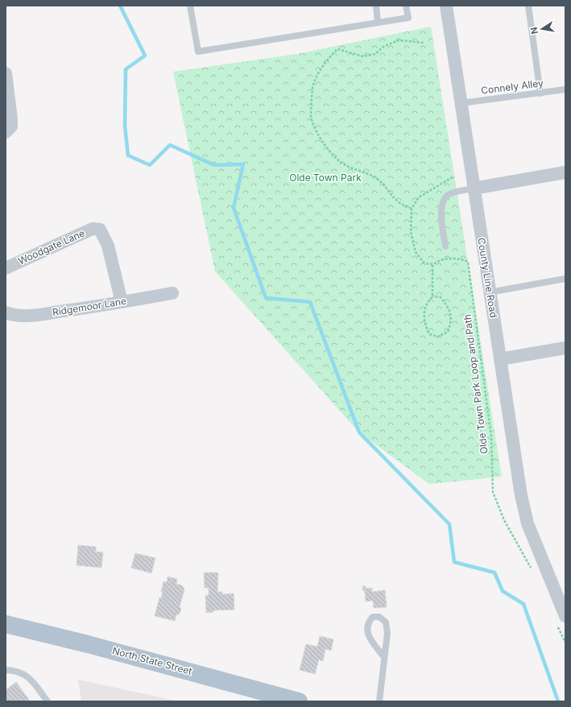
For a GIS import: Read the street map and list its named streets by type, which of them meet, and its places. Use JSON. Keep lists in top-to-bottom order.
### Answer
{
  "streets": {
    "main road": ["North State Street"],
    "street": ["Woodgate Lane", "County Line Road", "Ridgemoor Lane"],
    "lane": ["Connely Alley"],
    "path": ["Olde Town Park Loop and Path"]
  },
  "crossings": [
    ["Connely Alley", "County Line Road"],
    ["Woodgate Lane", "Ridgemoor Lane"]
  ],
  "parks": ["Olde Town Park"],
  "north": "left"
}
